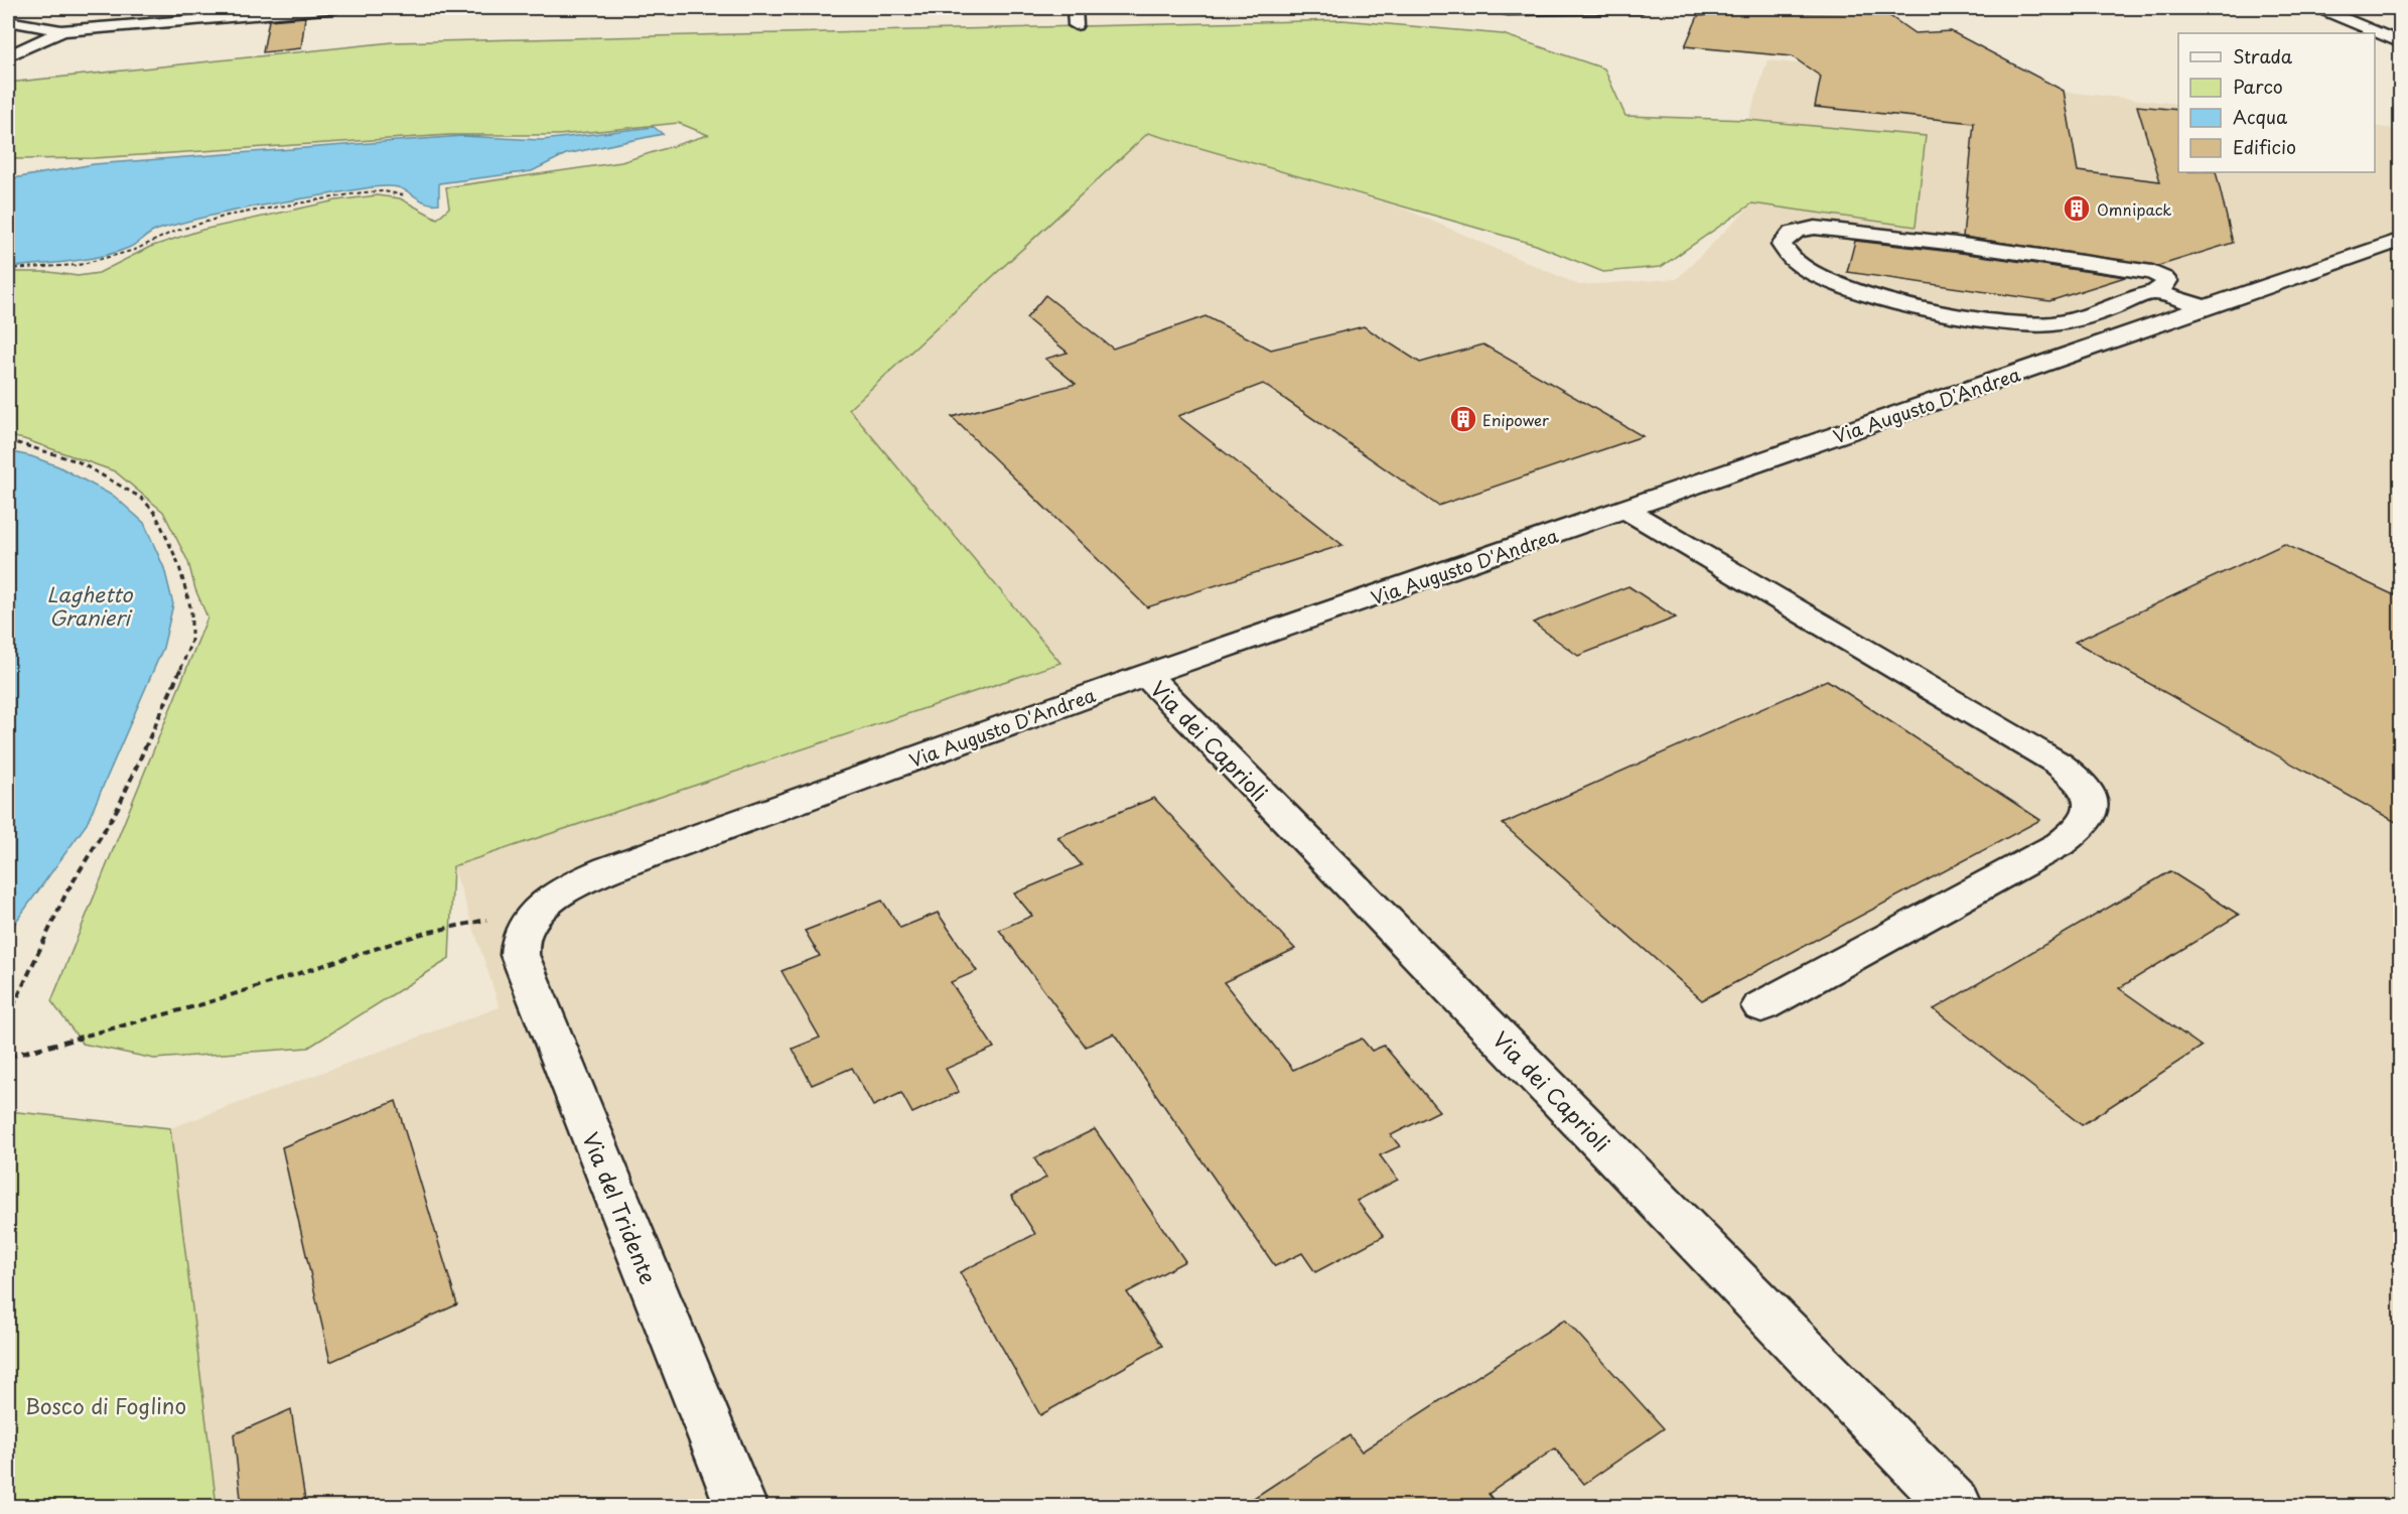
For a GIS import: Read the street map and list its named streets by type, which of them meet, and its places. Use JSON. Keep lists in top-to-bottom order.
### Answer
{
  "streets": {
    "street": ["Via Augusto D'Andrea", "Via dei Caprioli", "Via del Tridente"]
  },
  "crossings": [
    ["Via Augusto D'Andrea", "Via dei Caprioli"],
    ["Via Augusto D'Andrea", "Via del Tridente"]
  ],
  "water": ["Laghetto Granieri"],
  "parks": ["Bosco di Foglino"],
  "places": {
    "building": ["Omnipack", "Enipower"]
  },
  "legend": [
    "Strada",
    "Parco",
    "Acqua",
    "Edificio"
  ]
}
